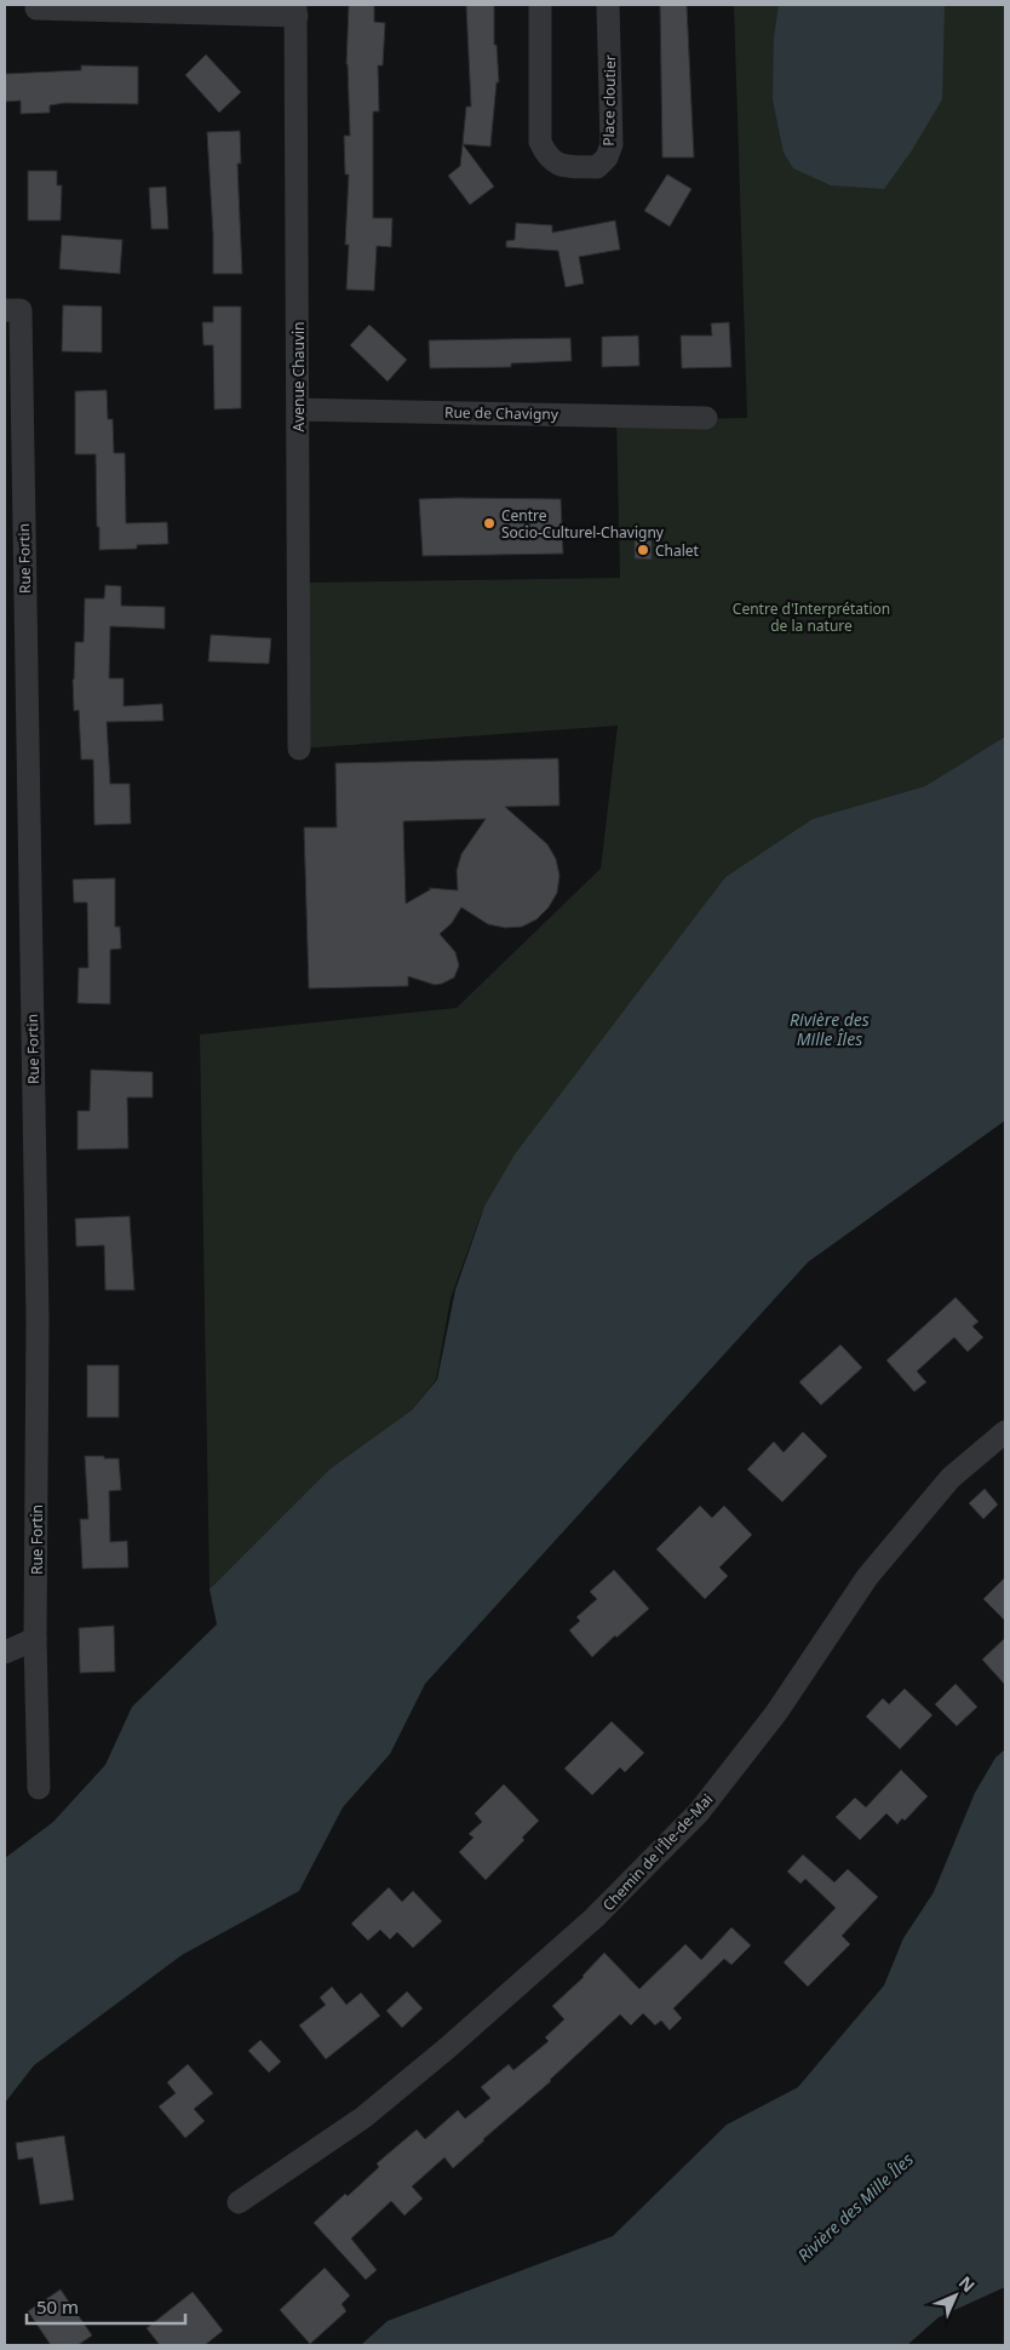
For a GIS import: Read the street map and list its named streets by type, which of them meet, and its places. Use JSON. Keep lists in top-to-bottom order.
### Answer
{
  "streets": {
    "street": [
      "Place cloutier",
      "Avenue Chauvin",
      "Rue de Chavigny",
      "Rue Fortin",
      "Chemin de l'Île-de-Mai"
    ]
  },
  "crossings": [
    ["Avenue Chauvin", "Rue de Chavigny"]
  ],
  "water": ["Rivière des Mille Îles"],
  "parks": ["Centre d'Interprétation de la nature"],
  "places": ["Centre Socio-Culturel-Chavigny", "Chalet"],
  "scale_bar": "50 m",
  "north": "top right"
}
